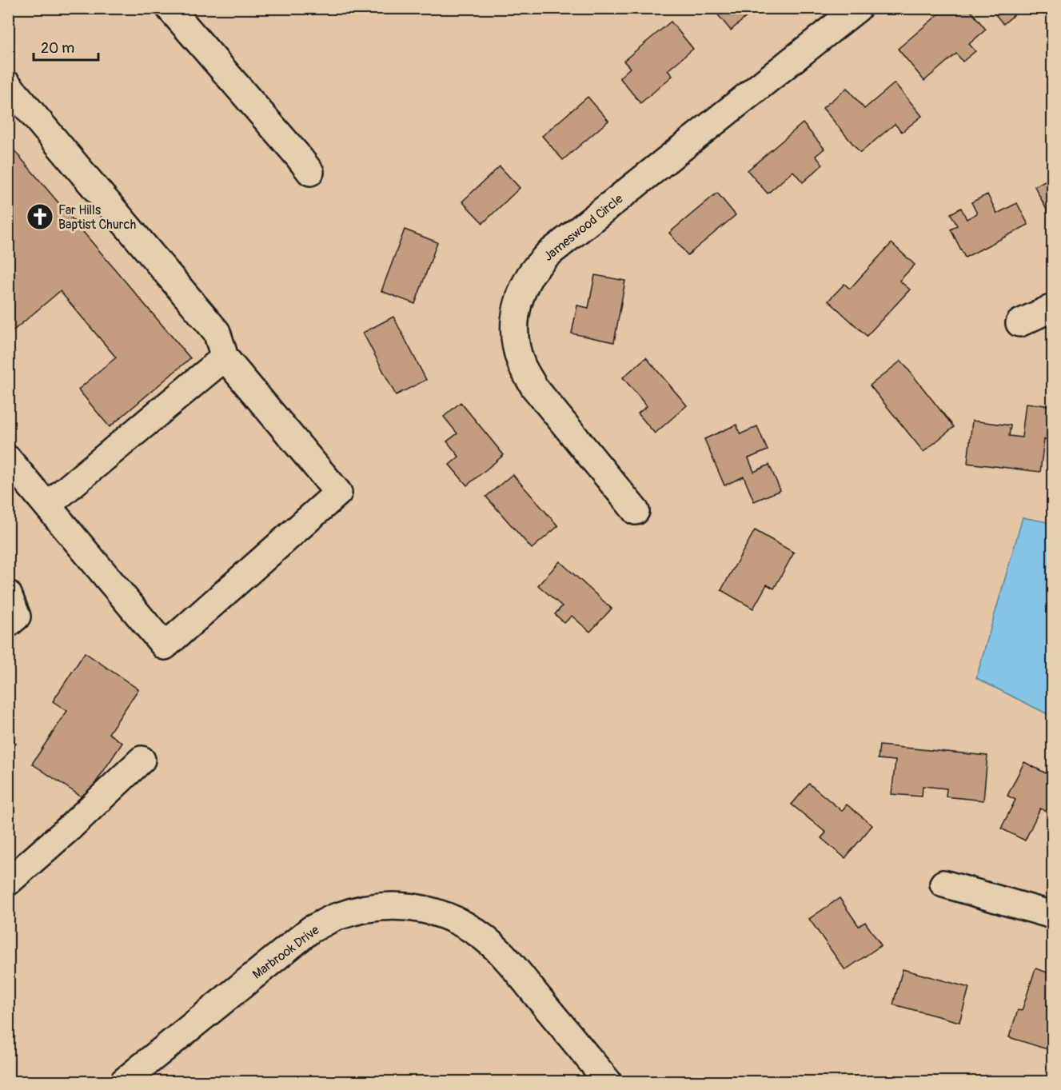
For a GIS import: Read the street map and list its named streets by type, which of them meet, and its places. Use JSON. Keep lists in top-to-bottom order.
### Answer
{
  "streets": {
    "street": ["Jameswood Circle", "Marbrook Drive"]
  },
  "places": {
    "church": ["Far Hills Baptist Church"]
  },
  "scale_bar": "20 m"
}
